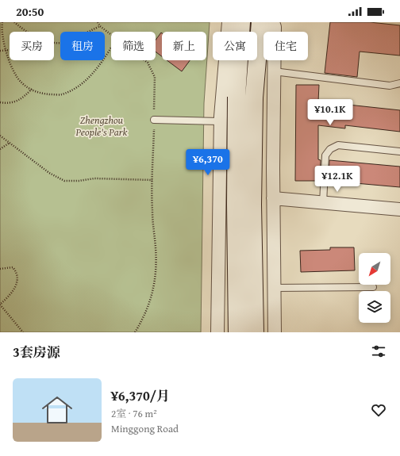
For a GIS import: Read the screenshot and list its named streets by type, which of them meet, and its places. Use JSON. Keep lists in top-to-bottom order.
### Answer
{
  "parks": ["Zhengzhou People's Park"],
  "north": "bottom left",
  "page": {
    "status": "20:50",
    "chip": [
      "买房",
      "租房",
      "筛选",
      "新上",
      "公寓",
      "住宅"
    ],
    "price": ["¥10.1K", "¥6,370", "¥12.1K"],
    "heading": "3套房源",
    "list": [
      {
        "name": "¥6,370/月",
        "note": "2室 · 76 m² · Minggong Road"
      }
    ]
  }
}
